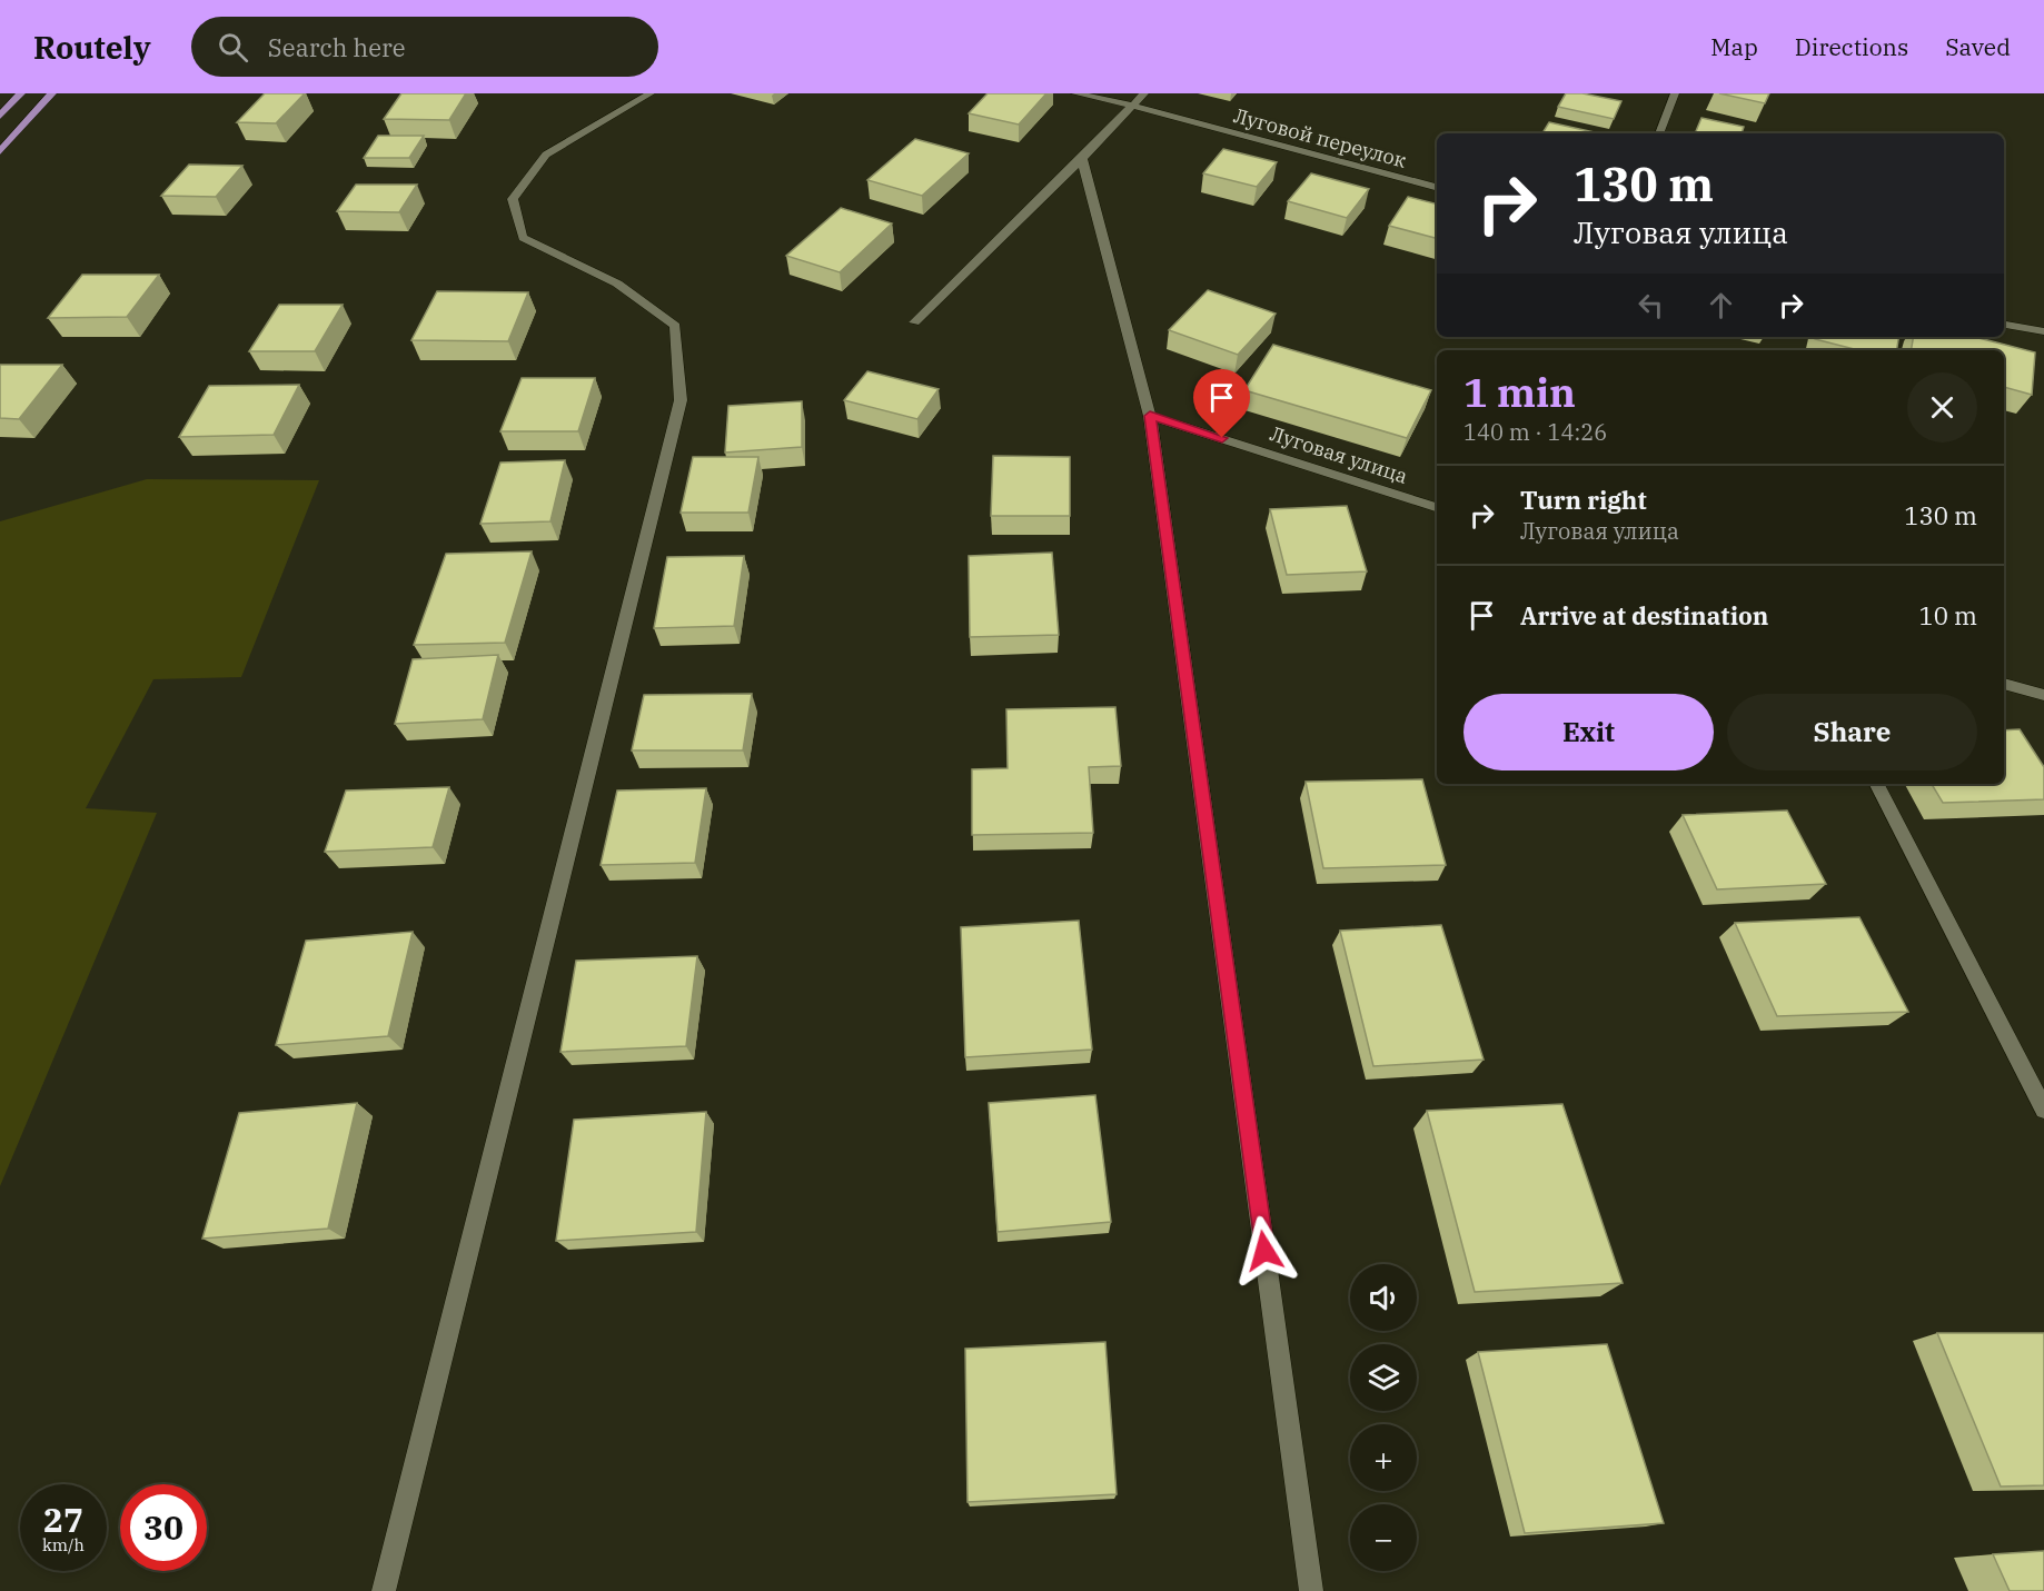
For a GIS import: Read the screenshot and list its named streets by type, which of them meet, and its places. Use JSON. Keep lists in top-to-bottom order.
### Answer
{
  "streets": {
    "street": ["Луговой переулок", "Луговая улица"]
  },
  "page": {
    "header": "Routely",
    "search": "Search here",
    "nav": ["Map", "Directions", "Saved"],
    "turn": ["130 m", "Луговая улица"],
    "heading": ["1 min", "140 m · 14:26"],
    "list": [
      {
        "name": "Turn right",
        "note": "Луговая улица",
        "value": "130 m"
      },
      {
        "name": "Arrive at destination",
        "value": "10 m"
      }
    ],
    "buttons": ["Exit", "Share"],
    "map_buttons": ["+", "−"],
    "speed": "27 km/h",
    "limit": "30"
  }
}
